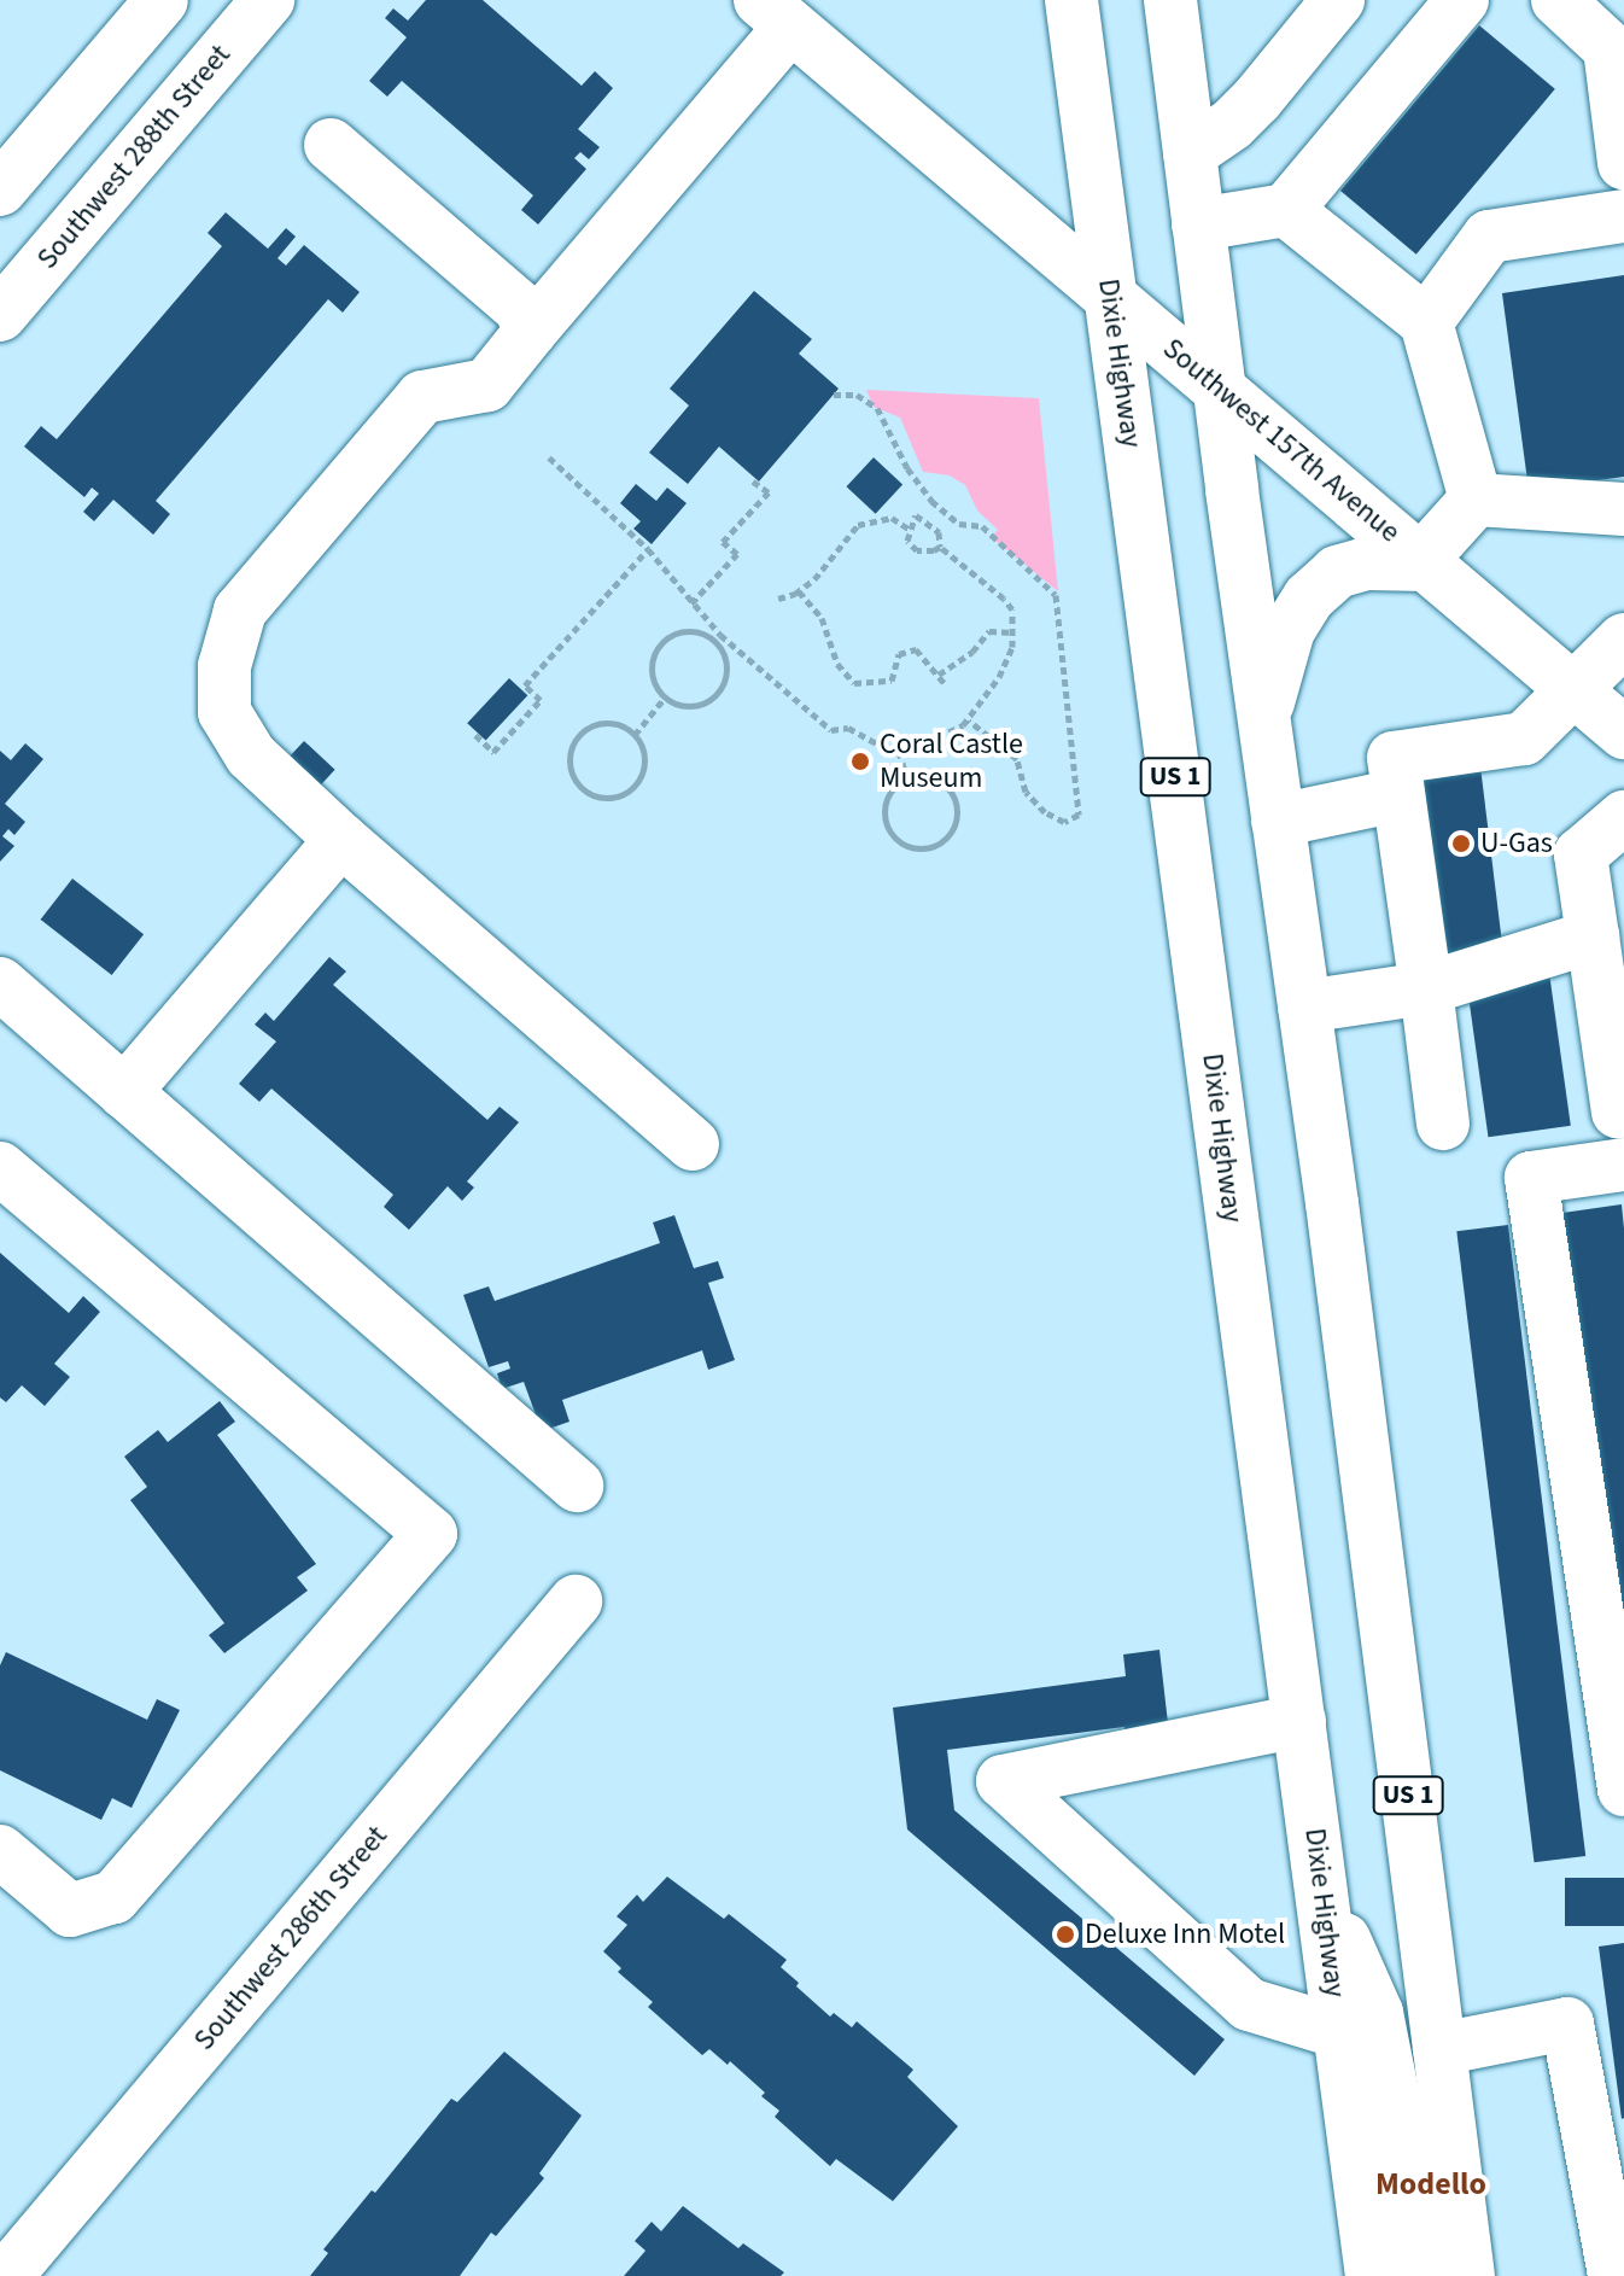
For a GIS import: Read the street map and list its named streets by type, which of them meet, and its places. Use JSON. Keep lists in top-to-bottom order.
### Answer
{
  "streets": {
    "main road": [
      "Southwest 288th Street",
      "Dixie Highway",
      "Southwest 157th Avenue",
      "US 1",
      "Southwest 286th Street"
    ]
  },
  "crossings": [
    ["Dixie Highway", "Southwest 157th Avenue"],
    ["Southwest 157th Avenue", "US 1"]
  ],
  "districts": ["Modello"],
  "places": ["Coral Castle Museum", "U-Gas", "Deluxe Inn Motel"]
}
